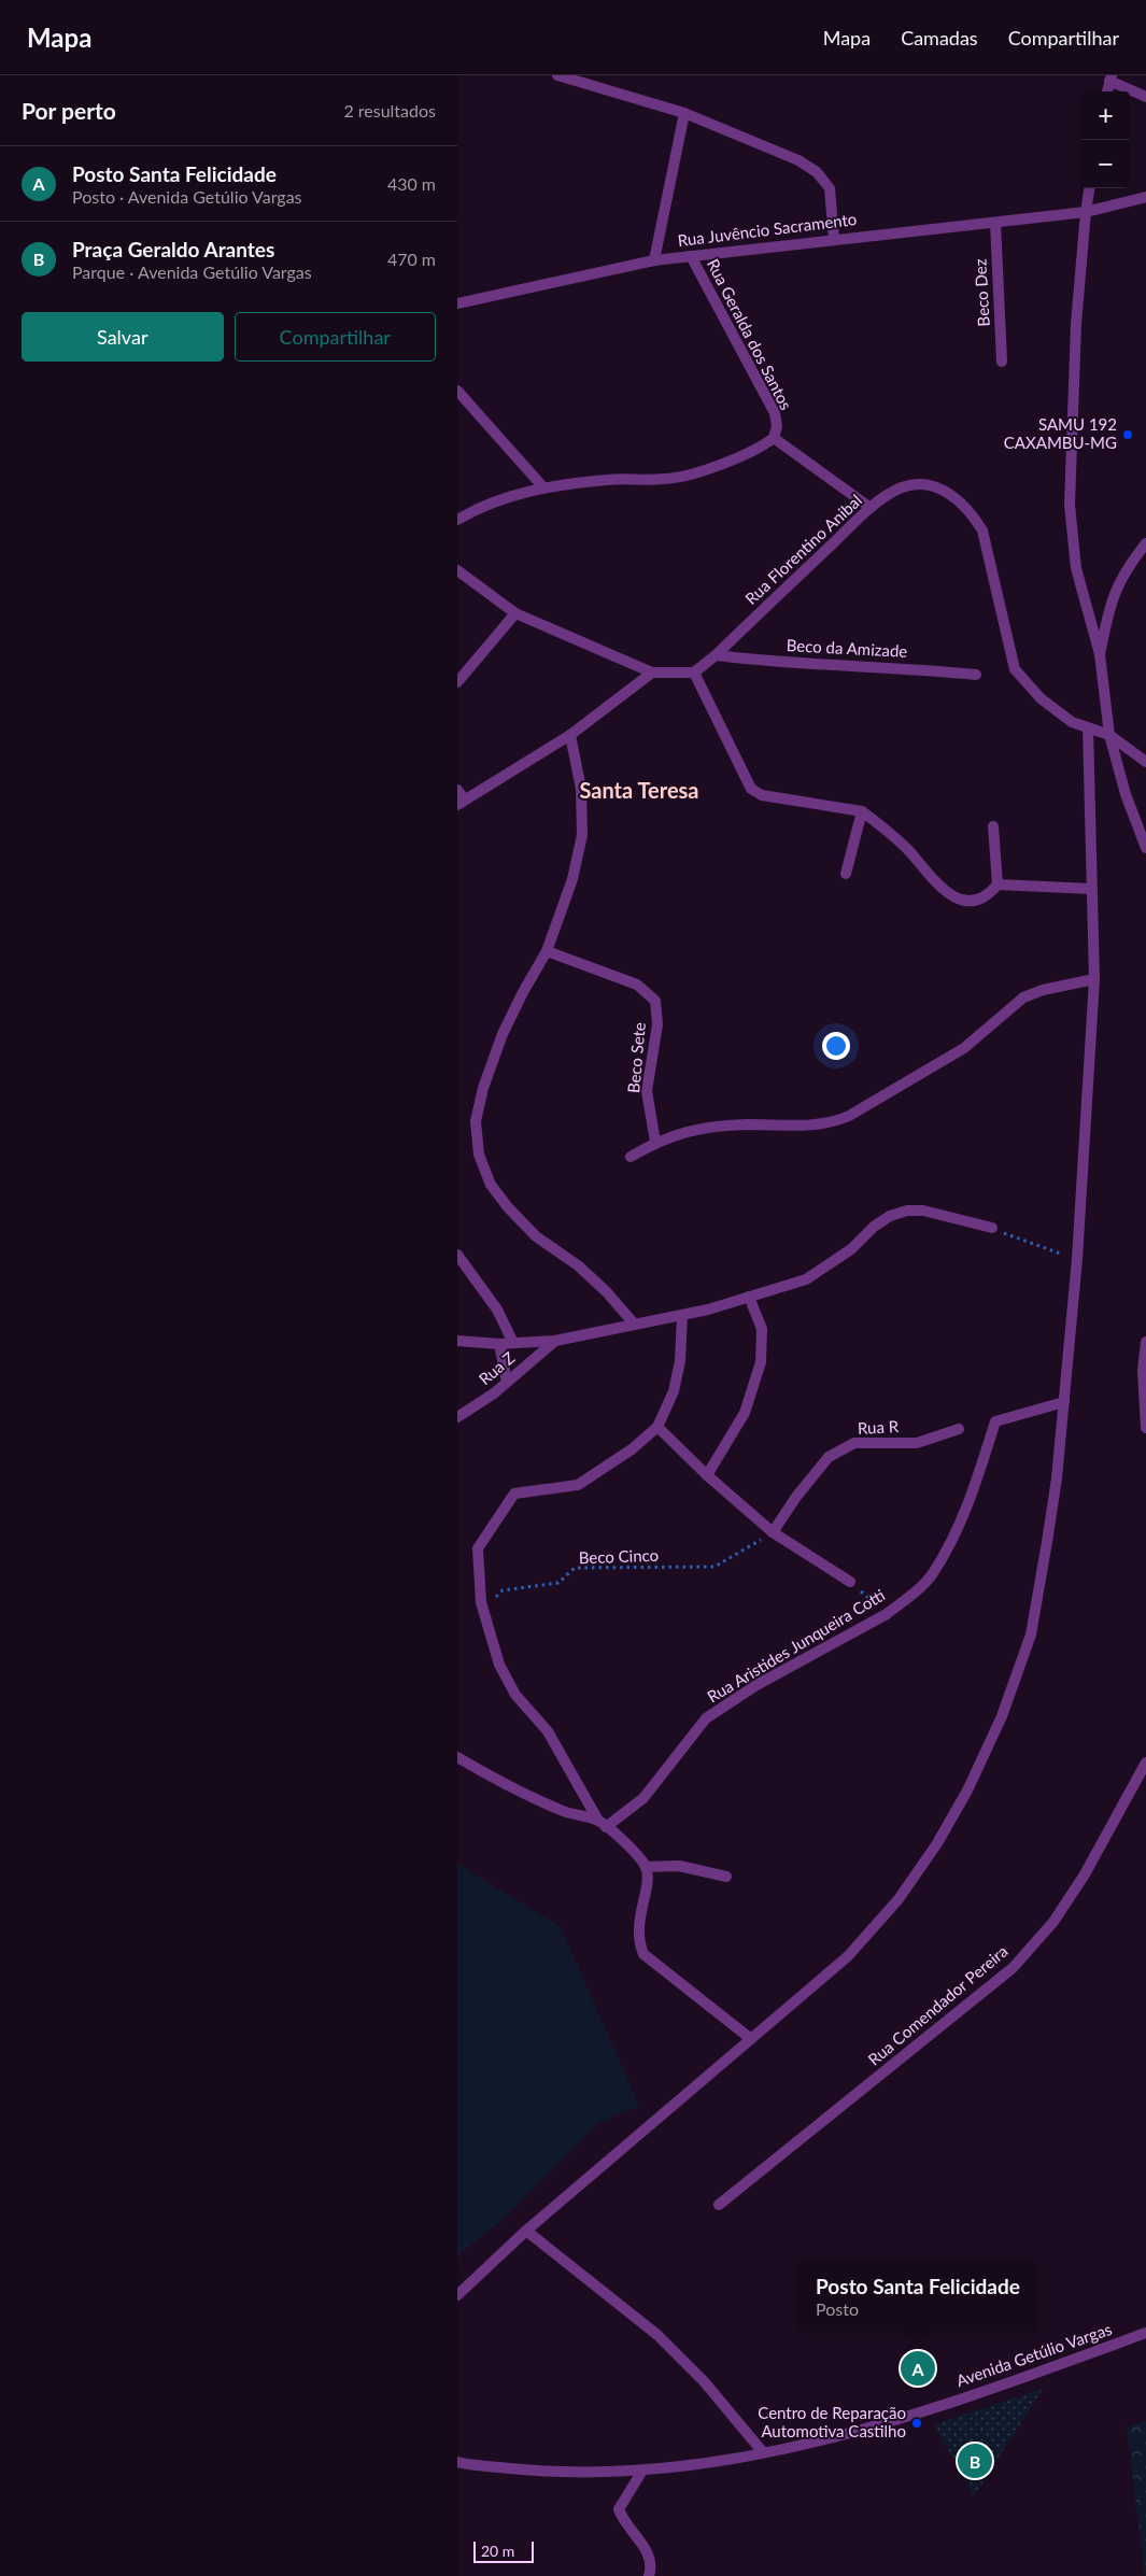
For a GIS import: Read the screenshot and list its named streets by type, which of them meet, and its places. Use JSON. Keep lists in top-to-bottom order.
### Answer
{
  "streets": {
    "street": [
      "Rua Juvêncio Sacramento",
      "Beco Dez",
      "Rua Geralda dos Santos",
      "Rua Florentino Anibal",
      "Beco da Amizade",
      "Beco Sete",
      "Rua Z",
      "Rua R",
      "Rua Aristides Junqueira Cotti",
      "Rua Comendador Pereira",
      "Avenida Getúlio Vargas"
    ],
    "path": ["Beco Cinco"]
  },
  "crossings": [
    ["Rua Juvêncio Sacramento", "Beco Dez"],
    ["Rua Juvêncio Sacramento", "Rua Geralda dos Santos"],
    ["Rua Florentino Anibal", "Beco da Amizade"],
    ["Rua R", "Beco Cinco"]
  ],
  "districts": ["Santa Teresa"],
  "places": ["SAMU 192 CAXAMBU-MG", "Centro de Reparação Automotiva Castilho"],
  "scale_bar": "20 m",
  "page": {
    "header": "Mapa",
    "nav": ["Mapa", "Camadas", "Compartilhar"],
    "heading": ["Por perto", "2 resultados"],
    "map_buttons": ["+", "−"],
    "list": [
      {
        "mark": "A",
        "name": "Posto Santa Felicidade",
        "note": "Posto · Avenida Getúlio Vargas",
        "value": "430 m"
      },
      {
        "mark": "B",
        "name": "Praça Geraldo Arantes",
        "note": "Parque · Avenida Getúlio Vargas",
        "value": "470 m"
      }
    ],
    "buttons": ["Salvar", "Compartilhar"],
    "popup": ["Posto Santa Felicidade", "Posto"],
    "pins": ["A", "B"],
    "scale": "20 m"
  }
}
